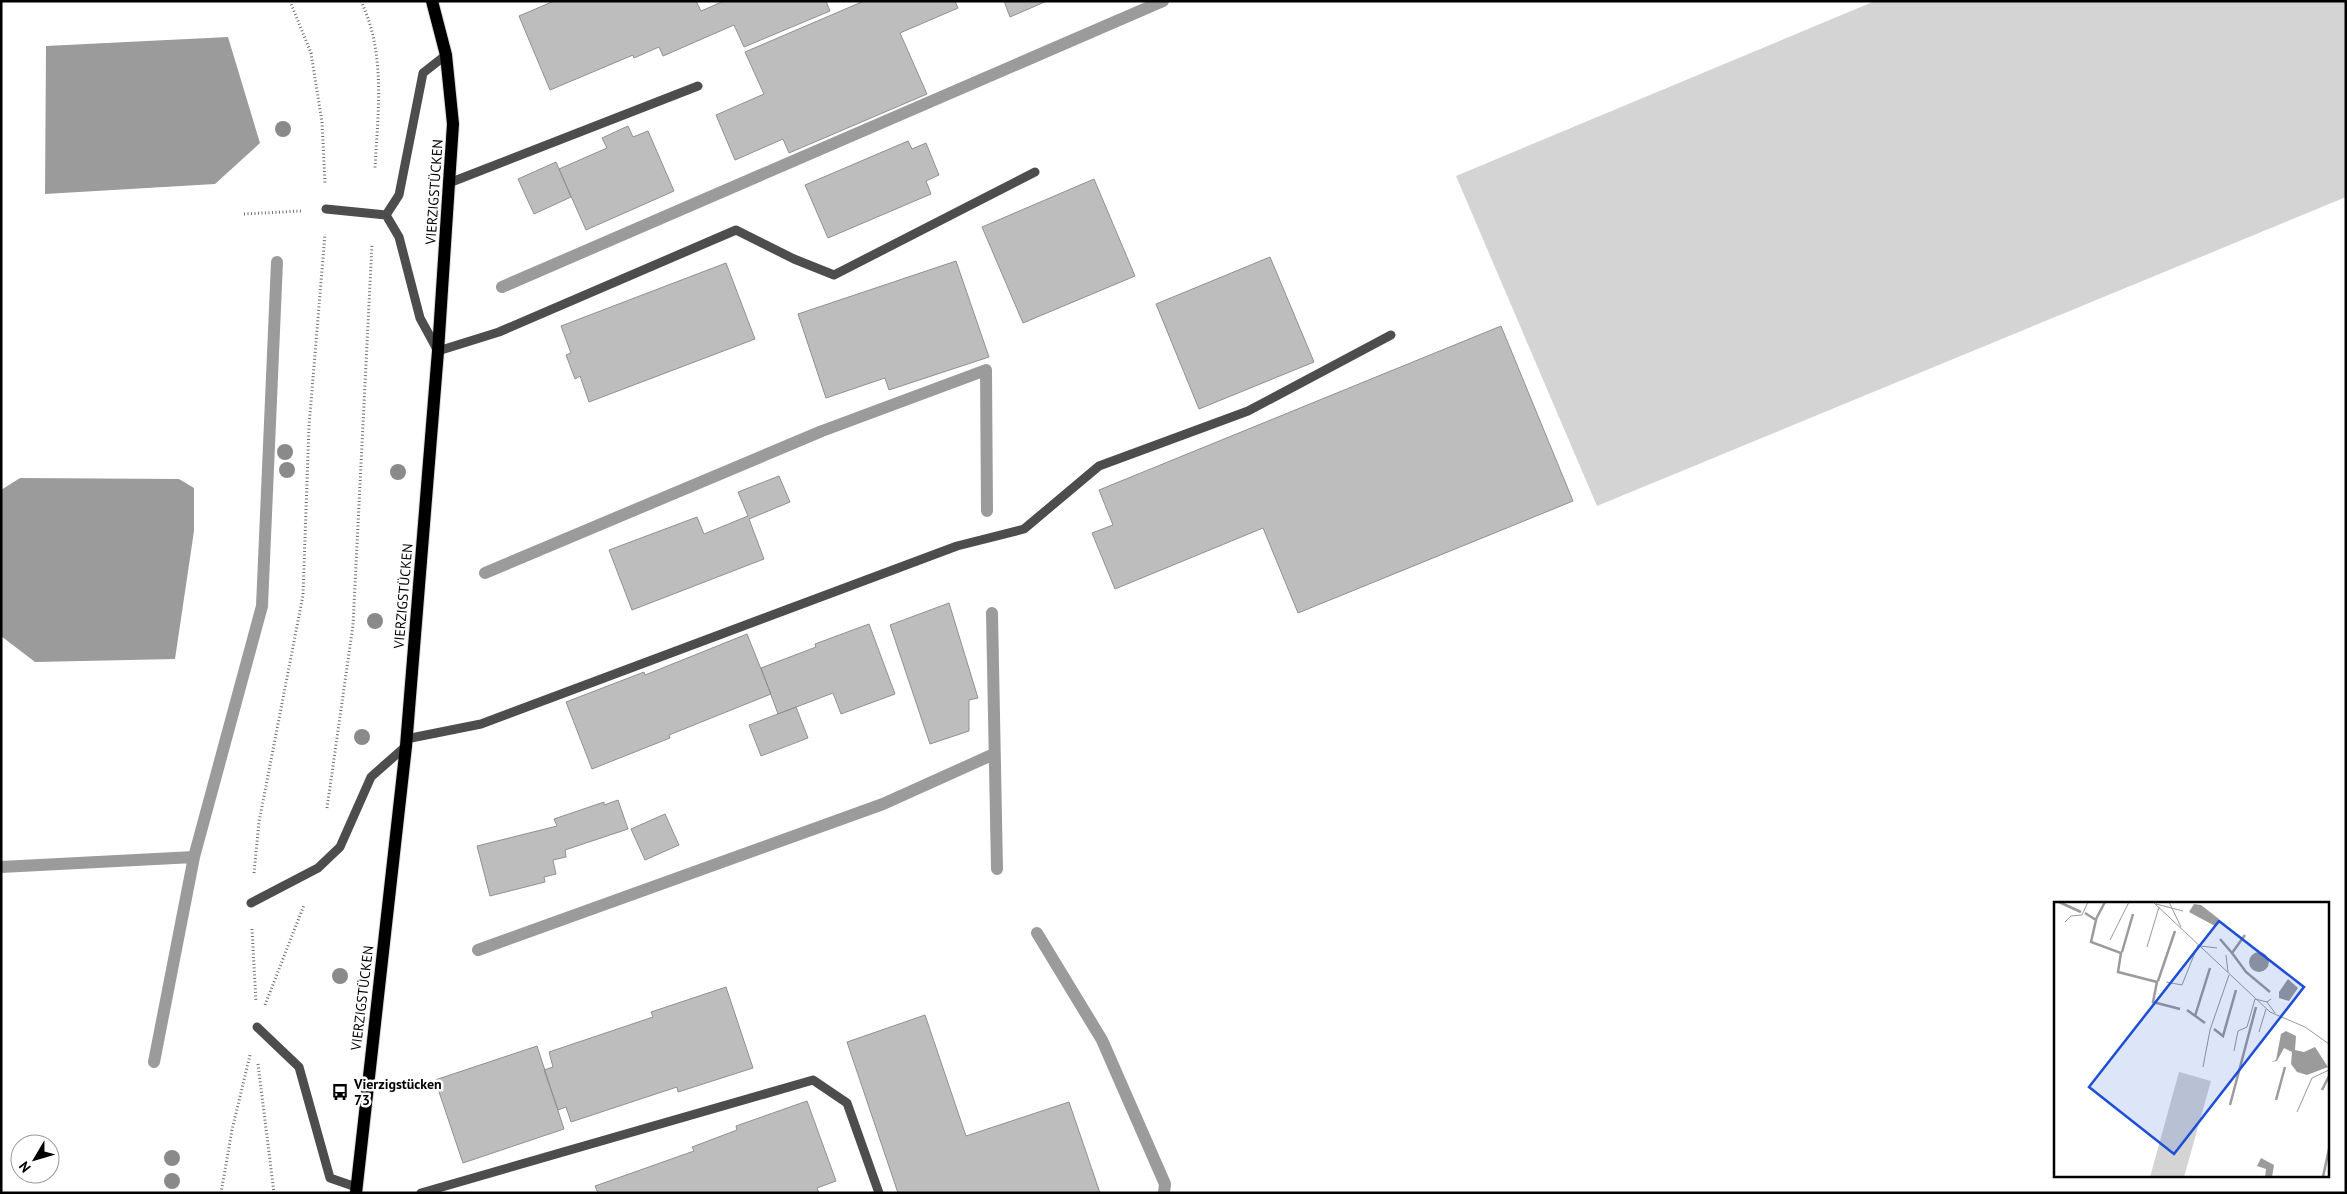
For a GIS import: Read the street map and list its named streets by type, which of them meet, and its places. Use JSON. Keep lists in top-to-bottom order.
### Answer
{
  "streets": {
    "main road": ["VIERZIGSTÜCKEN"]
  },
  "places": {
    "bus stop": ["Vierzigstücken 73"]
  },
  "north": "bottom left"
}
